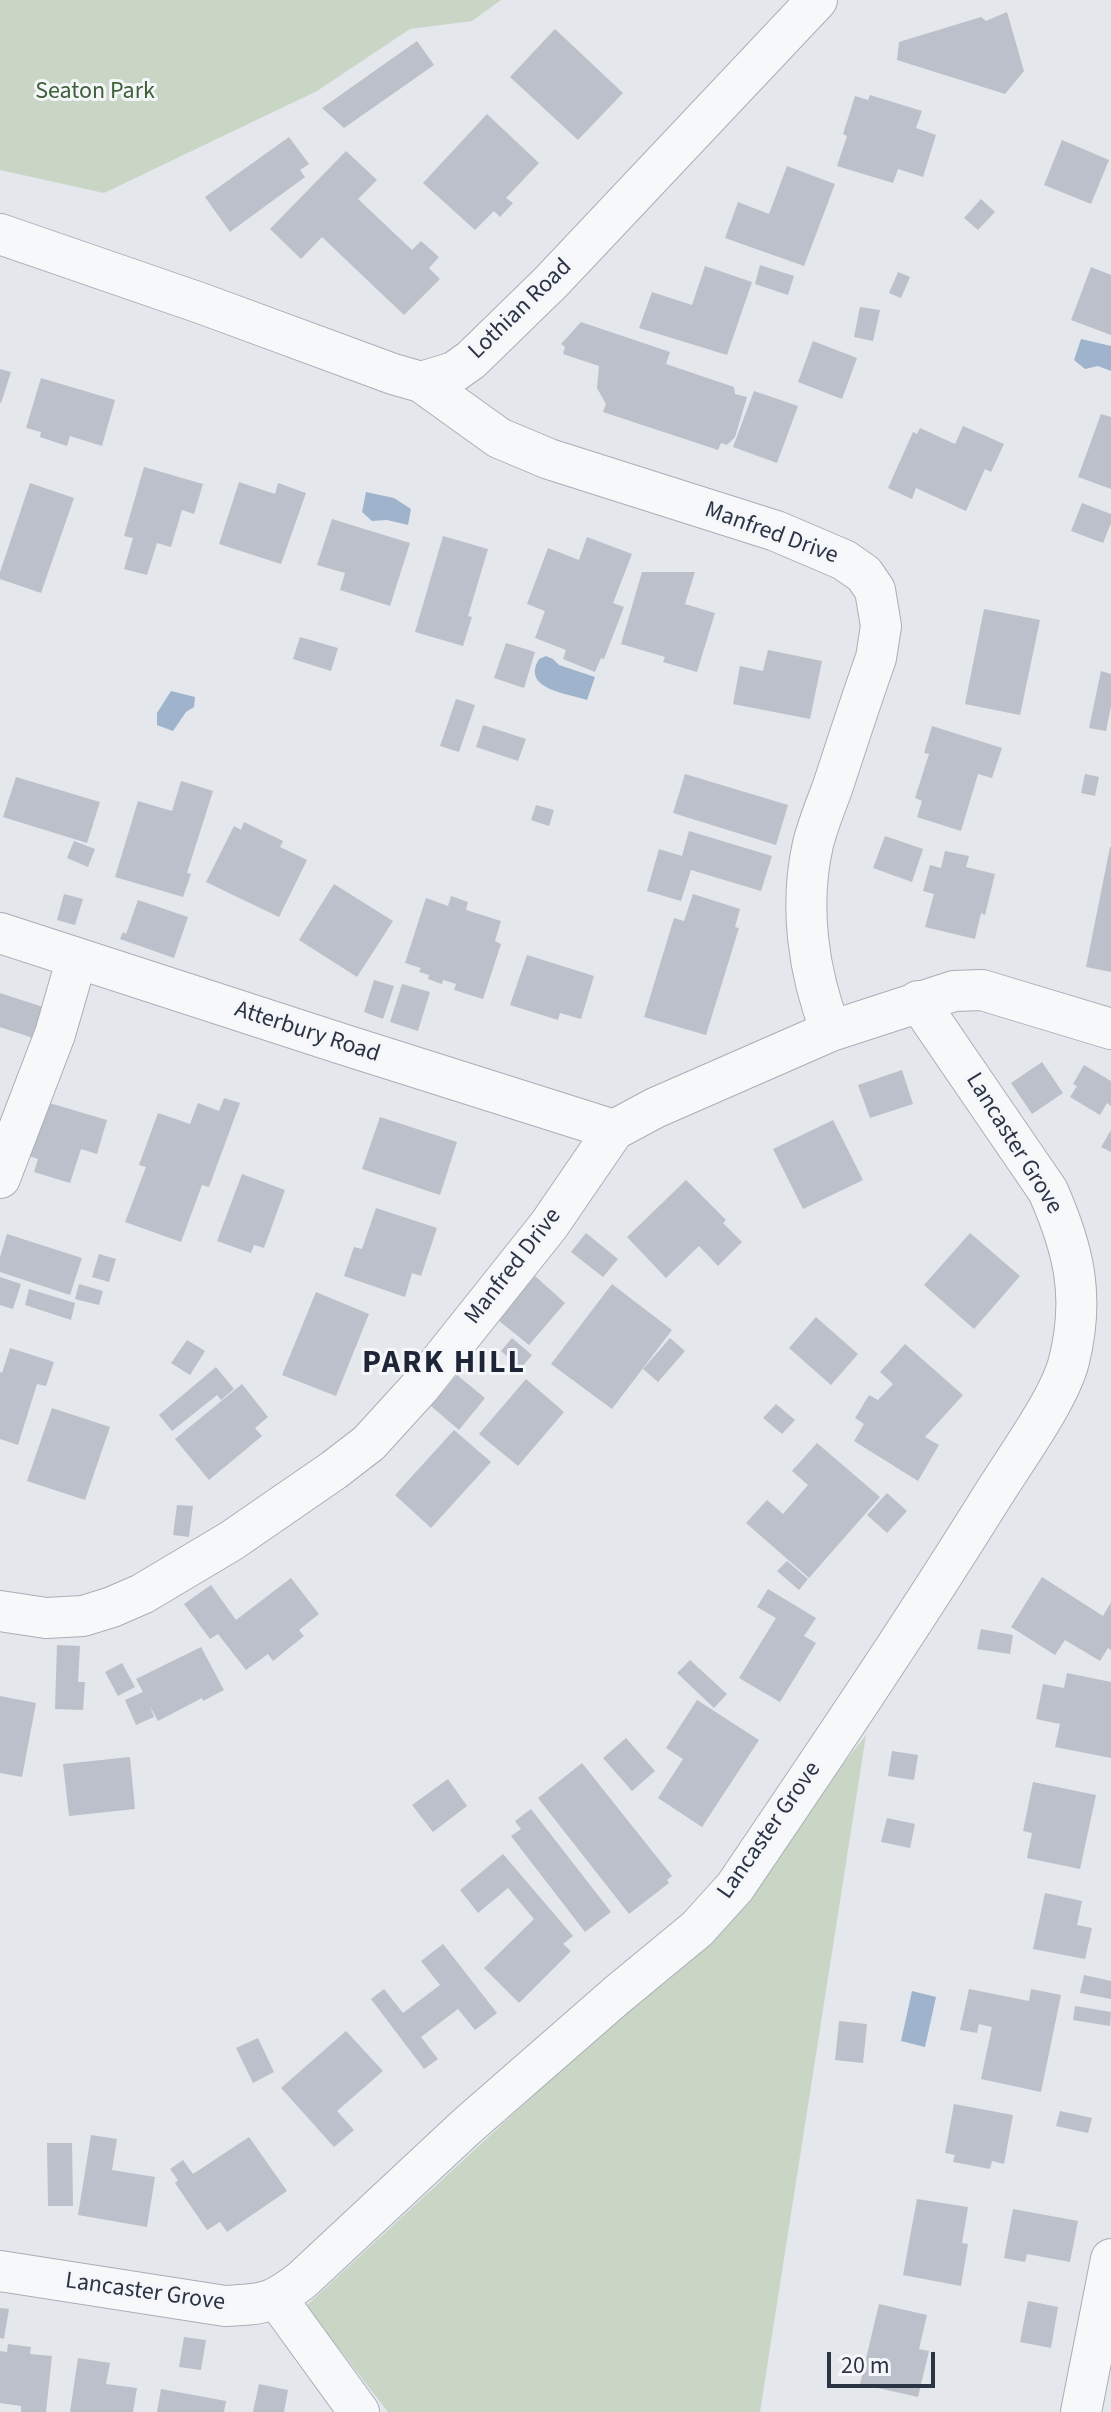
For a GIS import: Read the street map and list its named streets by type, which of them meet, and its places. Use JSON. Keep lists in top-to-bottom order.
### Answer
{
  "streets": {
    "street": [
      "Lothian Road",
      "Manfred Drive",
      "Atterbury Road",
      "Lancaster Grove"
    ]
  },
  "crossings": [
    ["Lothian Road", "Manfred Drive"],
    ["Manfred Drive", "Atterbury Road"],
    ["Manfred Drive", "Lancaster Grove"]
  ],
  "districts": ["PARK HILL"],
  "parks": ["Seaton Park"],
  "scale_bar": "20 m"
}
